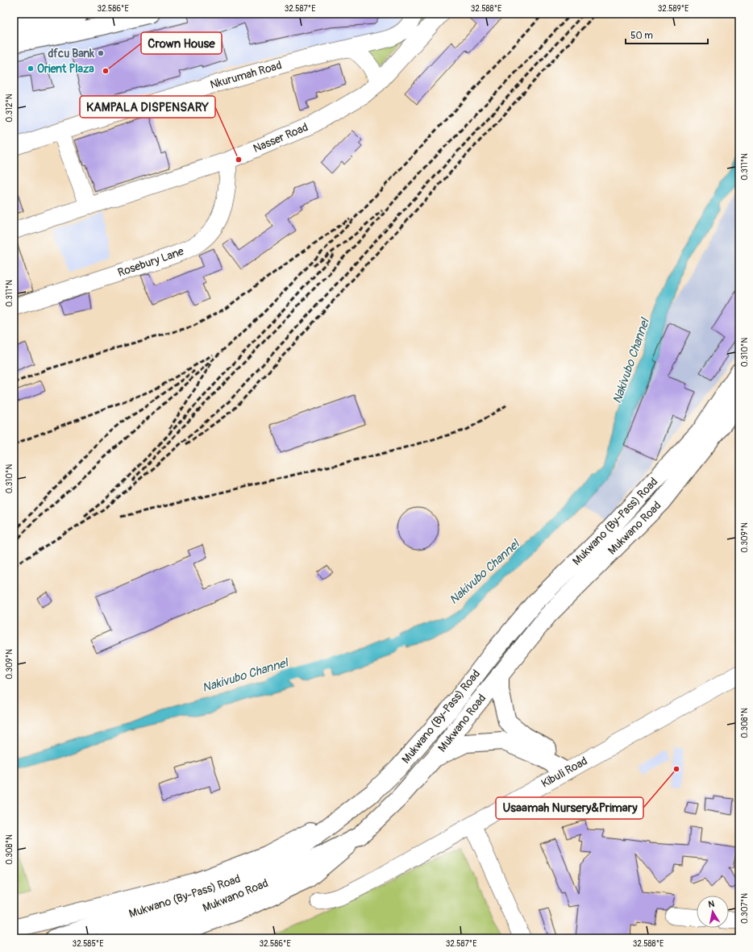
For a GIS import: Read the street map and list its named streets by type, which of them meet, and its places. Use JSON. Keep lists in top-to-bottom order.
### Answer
{
  "streets": {
    "main road": ["Mukwano (By-Pass) Road", "Mukwano Road"],
    "street": [
      "Nkurumah Road",
      "Nasser Road",
      "Rosebury Lane",
      "Kibuli Road"
    ]
  },
  "crossings": [
    ["Nasser Road", "Rosebury Lane"]
  ],
  "water": ["Nakivubo Channel"],
  "places": [
    "dfcu Bank",
    "Orient Plaza",
    "Crown House",
    "KAMPALA DISPENSARY",
    "Usaamah Nursery&Primary"
  ],
  "scale_bar": "50 m",
  "north": "top",
  "coordinates": [
    "32.586°E",
    "32.587°E",
    "32.588°E",
    "32.589°E",
    "0.312°N",
    "0.311°N",
    "0.310°N",
    "0.309°N",
    "0.308°N",
    "0.307°N",
    "32.585°E"
  ]
}
